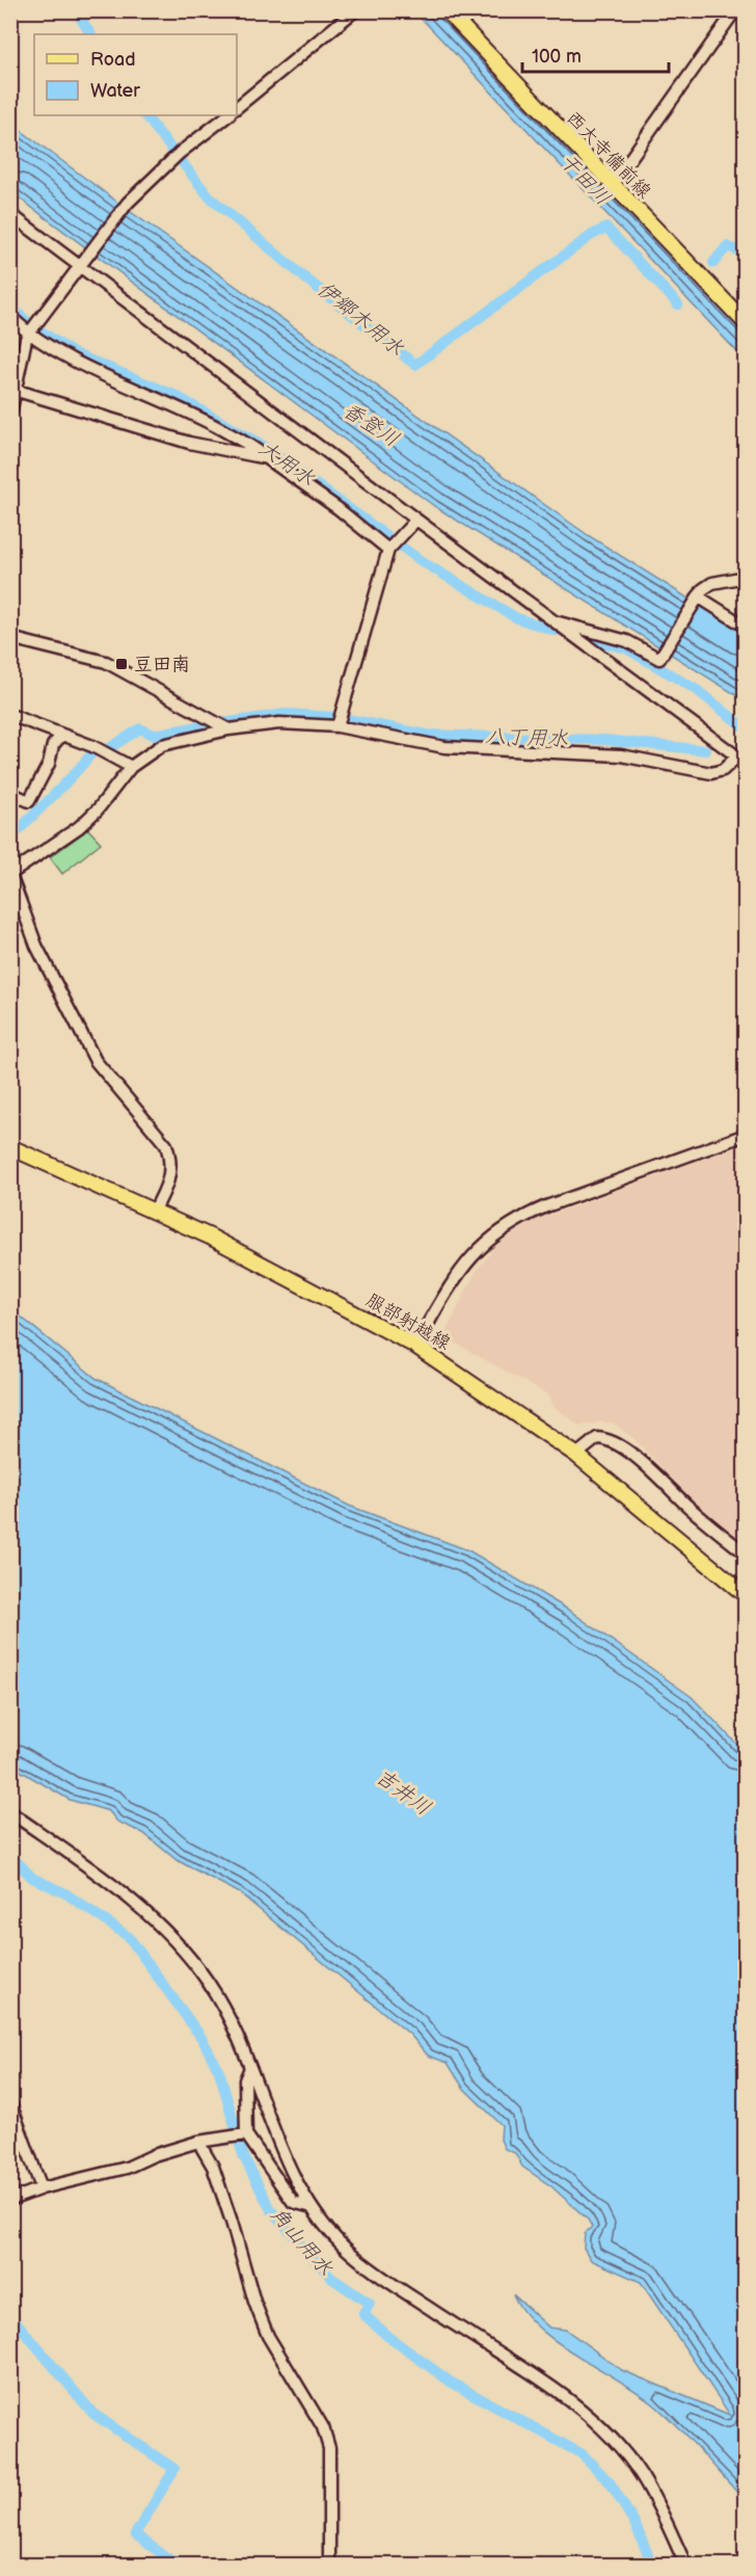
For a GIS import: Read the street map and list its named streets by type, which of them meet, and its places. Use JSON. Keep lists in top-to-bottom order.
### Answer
{
  "streets": {
    "main road": ["西大寺備前線", "服部射越線"]
  },
  "water": [
    "干田川",
    "伊郷木用水",
    "香登川",
    "大用水",
    "八丁用水",
    "吉井川",
    "角山用水"
  ],
  "places": {
    "transit": ["豆田南"]
  },
  "legend": ["Road", "Water"],
  "scale_bar": "100 m"
}
